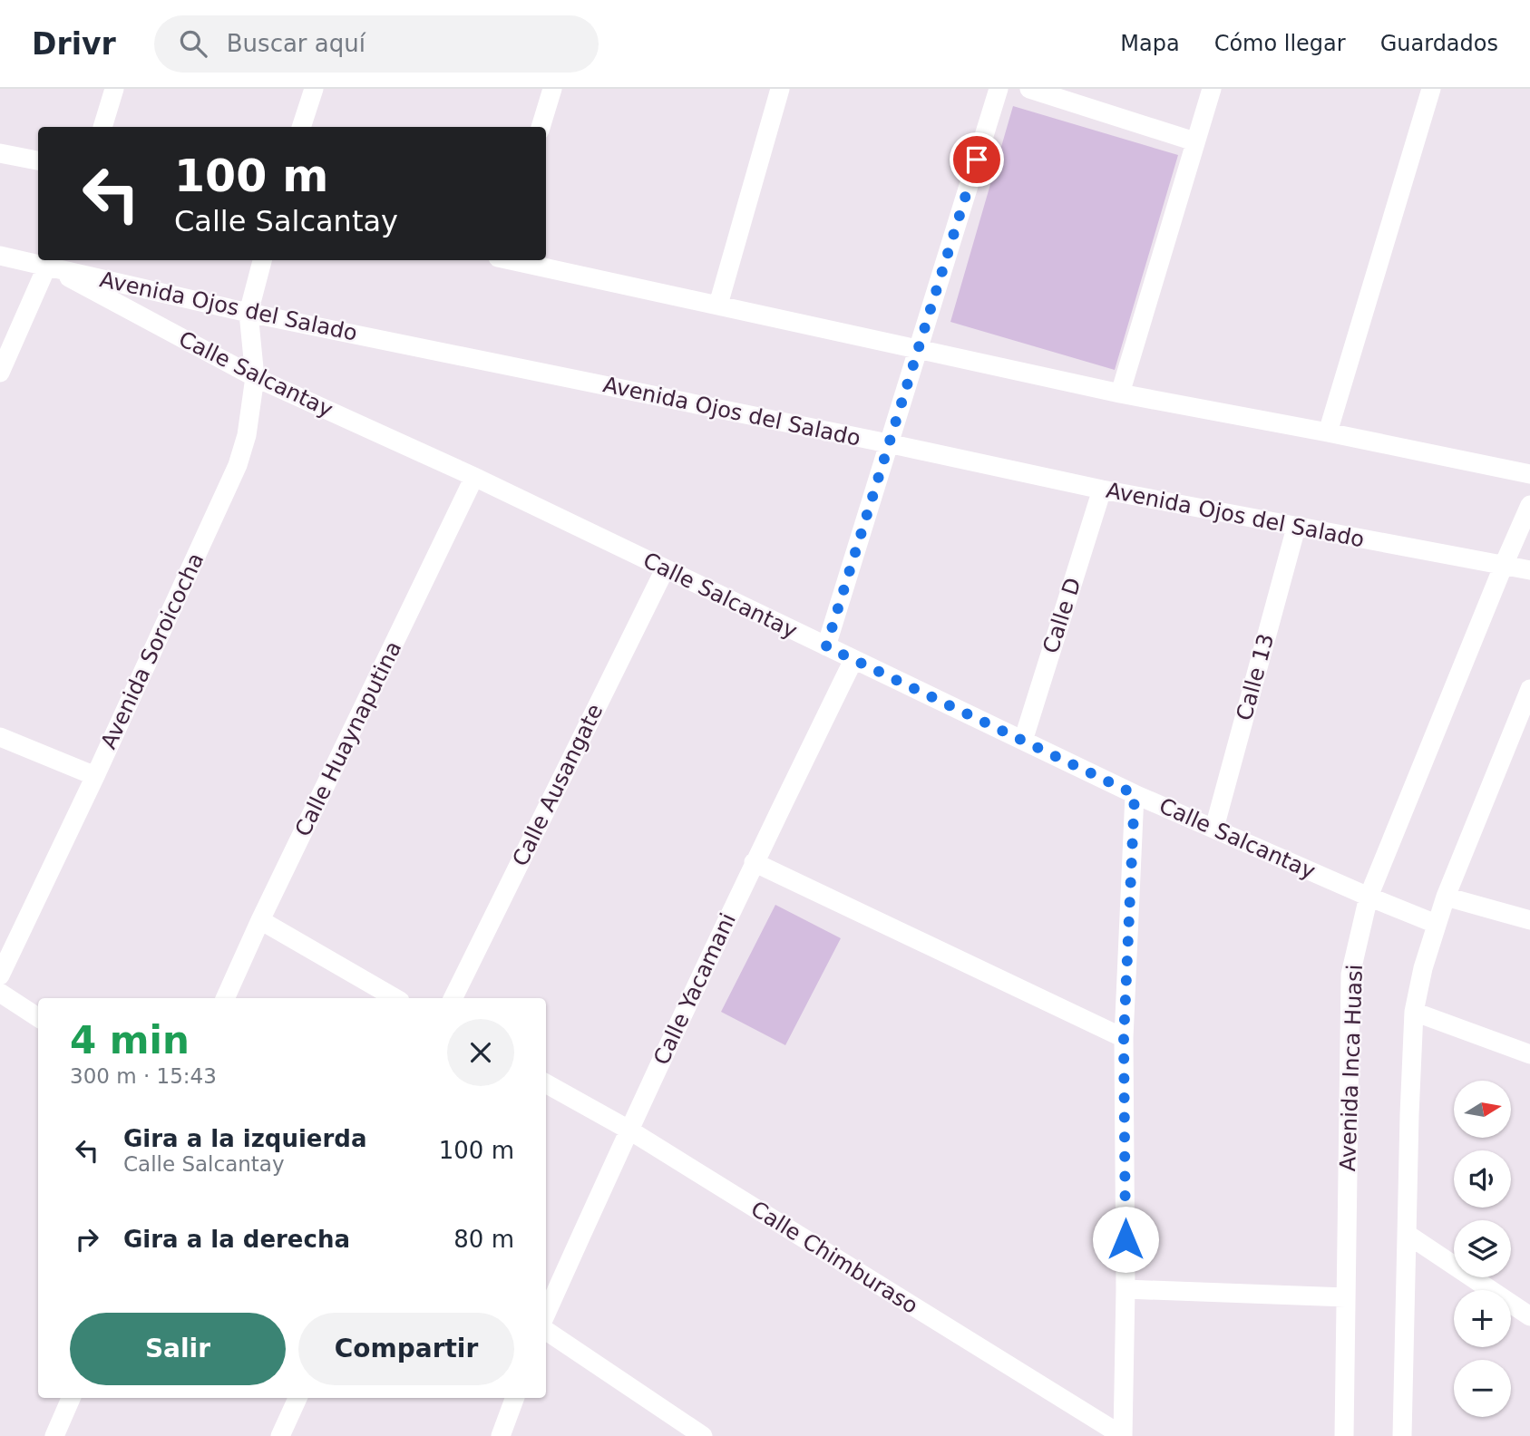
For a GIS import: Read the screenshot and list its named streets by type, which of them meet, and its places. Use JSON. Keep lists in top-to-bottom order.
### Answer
{
  "streets": {
    "street": [
      "Avenida Ojos del Salado",
      "Calle Salcantay",
      "Calle D",
      "Avenida Soroicocha",
      "Calle 13",
      "Calle Huaynaputina",
      "Calle Ausangate",
      "Calle Yacamani",
      "Avenida Inca Huasi",
      "Calle Chimburaso"
    ]
  },
  "crossings": [
    ["Avenida Ojos del Salado", "Calle Salcantay"],
    ["Avenida Ojos del Salado", "Calle D"],
    ["Avenida Ojos del Salado", "Avenida Soroicocha"],
    ["Avenida Ojos del Salado", "Calle 13"],
    ["Avenida Ojos del Salado", "Avenida Inca Huasi"],
    ["Calle Salcantay", "Calle D"],
    ["Calle Salcantay", "Avenida Soroicocha"],
    ["Calle Salcantay", "Calle 13"],
    ["Calle Salcantay", "Calle Huaynaputina"],
    ["Calle Salcantay", "Calle Ausangate"],
    ["Calle Salcantay", "Calle Yacamani"],
    ["Calle Salcantay", "Avenida Inca Huasi"],
    ["Calle Yacamani", "Calle Chimburaso"]
  ],
  "north": "right",
  "page": {
    "header": "Drivr",
    "search": "Buscar aquí",
    "nav": ["Mapa", "Cómo llegar", "Guardados"],
    "turn": ["100 m", "Calle Salcantay"],
    "heading": ["4 min", "300 m · 15:43"],
    "map_buttons": ["+", "−"],
    "list": [
      {
        "name": "Gira a la izquierda",
        "note": "Calle Salcantay",
        "value": "100 m"
      },
      {
        "name": "Gira a la derecha",
        "value": "80 m"
      }
    ],
    "buttons": ["Salir", "Compartir"]
  }
}
